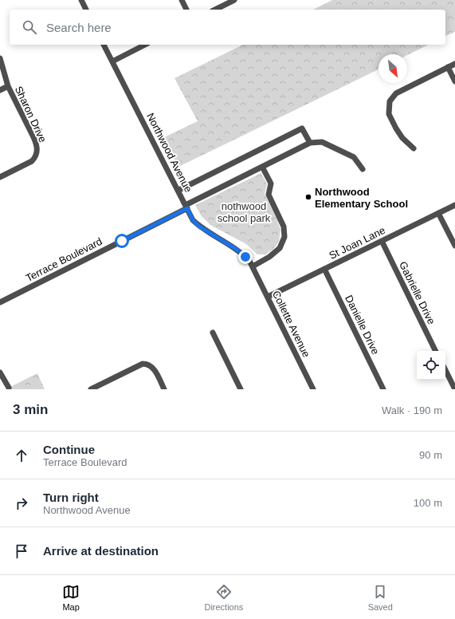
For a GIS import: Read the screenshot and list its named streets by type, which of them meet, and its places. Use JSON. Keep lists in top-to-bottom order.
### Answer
{
  "streets": {
    "street": [
      "Sharon Drive",
      "Northwood Avenue",
      "St Joan Lane",
      "Terrace Boulevard",
      "Gabrielle Drive",
      "Collette Avenue",
      "Danielle Drive"
    ]
  },
  "crossings": [
    ["Northwood Avenue", "Terrace Boulevard"],
    ["Northwood Avenue", "Collette Avenue"],
    ["St Joan Lane", "Gabrielle Drive"],
    ["St Joan Lane", "Collette Avenue"],
    ["St Joan Lane", "Danielle Drive"]
  ],
  "parks": ["nothwood school park"],
  "places": ["Northwood Elementary School"],
  "north": "bottom right",
  "page": {
    "search": "Search here",
    "heading": ["3 min", "Walk · 190 m"],
    "list": [
      ["Continue", "Terrace Boulevard", "90 m"],
      ["Turn right", "Northwood Avenue", "100 m"],
      "Arrive at destination"
    ],
    "nav": ["Map", "Directions", "Saved"]
  }
}
